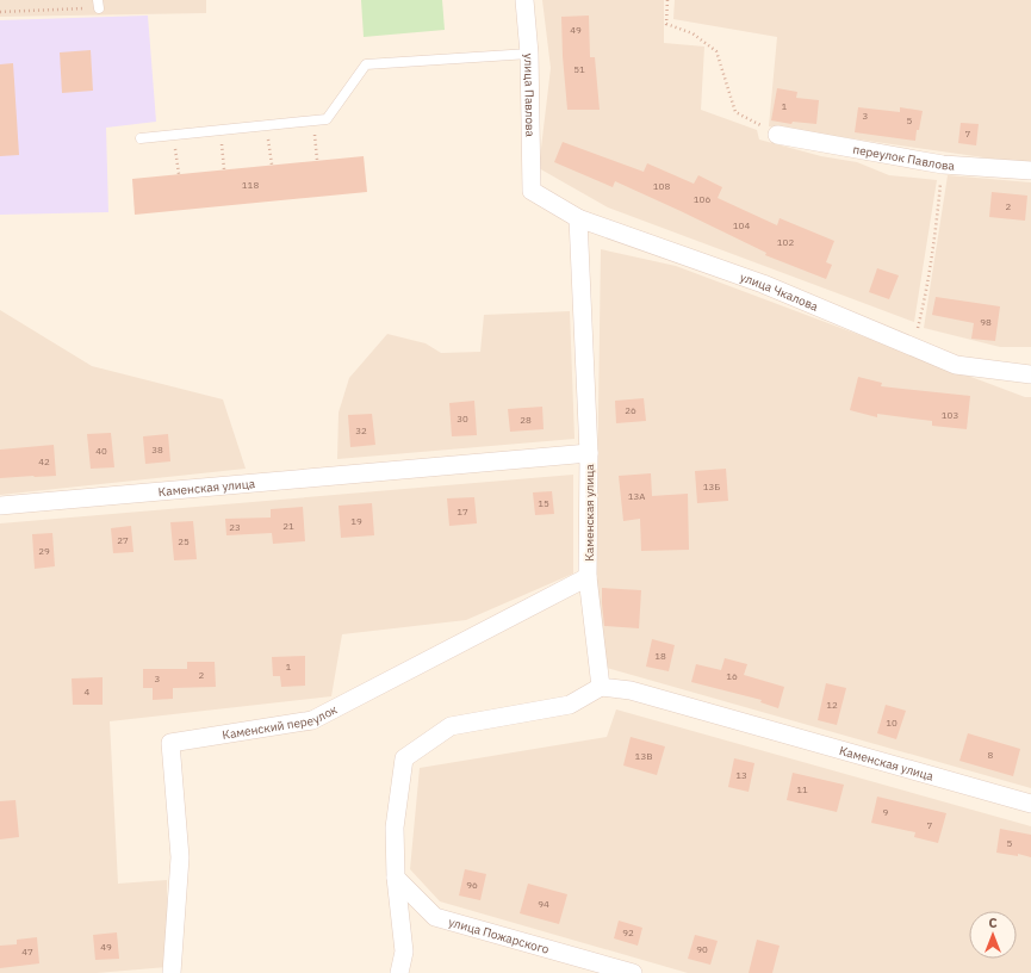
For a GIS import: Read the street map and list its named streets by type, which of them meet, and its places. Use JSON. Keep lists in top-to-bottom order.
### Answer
{
  "streets": {
    "street": [
      "улица Павлова",
      "переулок Павлова",
      "улица Чкалова",
      "Каменская улица",
      "Каменский переулок",
      "улица Пожарского"
    ]
  },
  "crossings": [
    ["улица Павлова", "улица Чкалова"],
    ["Каменская улица", "Каменский переулок"]
  ],
  "house_numbers": [
    "49",
    "51",
    "1",
    "3",
    "5",
    "7",
    "118",
    "108",
    "106",
    "2",
    "104",
    "102",
    "98",
    "26",
    "103",
    "30",
    "28",
    "32",
    "38",
    "40",
    "42",
    "13Б",
    "13А",
    "15",
    "17",
    "19",
    "21",
    "23",
    "27",
    "25",
    "29",
    "18",
    "1",
    "2",
    "16",
    "3",
    "4",
    "12",
    "10",
    "8",
    "13В",
    "13",
    "11",
    "9",
    "7",
    "5",
    "96",
    "94",
    "92",
    "49",
    "90",
    "47"
  ],
  "north": "top"
}
